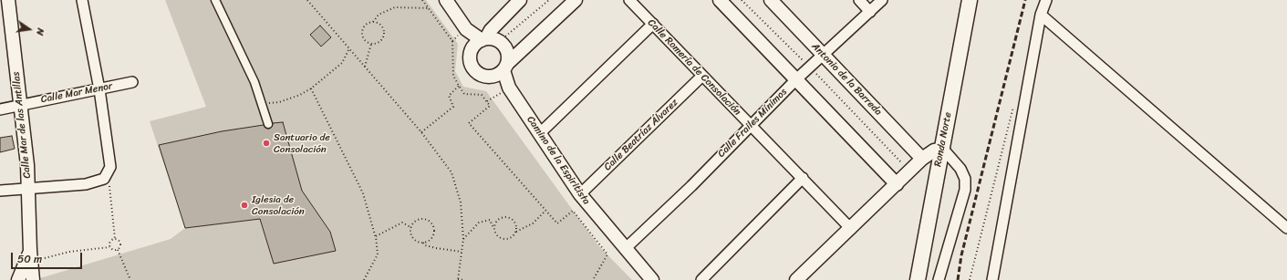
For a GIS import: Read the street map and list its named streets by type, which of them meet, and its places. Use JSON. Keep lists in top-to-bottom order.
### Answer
{
  "streets": {
    "main road": ["Ronda Norte"],
    "street": [
      "Calle Romería de Consolación",
      "Antonio de la Barreda",
      "Calle Mar Menor",
      "Calle Frailes Mínimos",
      "Calle Mar de las Antillas",
      "Calle Beatríaz Álvarez",
      "Camino de la Espiritista"
    ]
  },
  "crossings": [
    ["Calle Romería de Consolación", "Calle Frailes Mínimos"],
    ["Calle Romería de Consolación", "Calle Beatríaz Álvarez"],
    ["Antonio de la Barreda", "Calle Frailes Mínimos"],
    ["Calle Mar Menor", "Calle Mar de las Antillas"],
    ["Calle Frailes Mínimos", "Camino de la Espiritista"],
    ["Calle Beatríaz Álvarez", "Camino de la Espiritista"]
  ],
  "places": ["Santuario de Consolación", "Iglesia de Consolación"],
  "scale_bar": "50 m",
  "north": "right"
}
